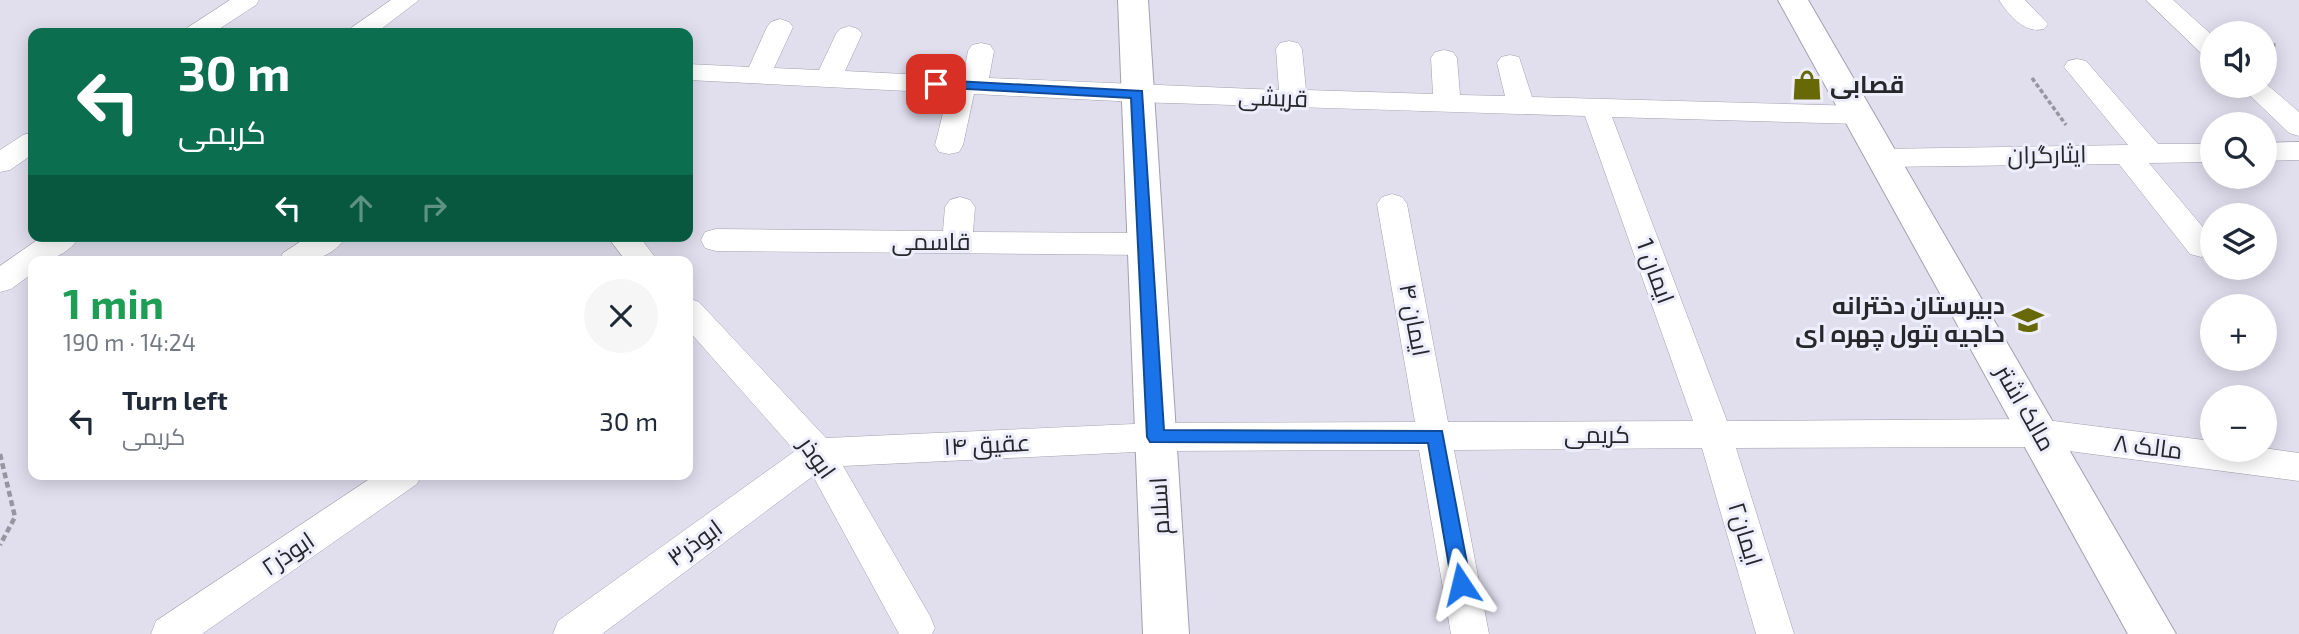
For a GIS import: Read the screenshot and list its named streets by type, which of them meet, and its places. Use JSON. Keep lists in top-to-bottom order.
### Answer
{
  "streets": {
    "street": [
      "قریشی",
      "ایثارگران",
      "قاسمی",
      "ایمان 1",
      "ایمان ۴",
      "مالک اشتر",
      "کریمی",
      "عقیق ۱۴",
      "مالک ۸",
      "ابوذر",
      "اسلام",
      "ایمان۲",
      "ابوذر۳",
      "ابوذر۲"
    ]
  },
  "crossings": [
    ["قریشی", "ایمان 1"],
    ["قریشی", "مالک اشتر"],
    ["قریشی", "اسلام"],
    ["ایثارگران", "مالک اشتر"],
    ["قاسمی", "اسلام"],
    ["ایمان 1", "کریمی"],
    ["ایمان 1", "ایمان۲"],
    ["ایمان ۴", "کریمی"],
    ["مالک اشتر", "کریمی"],
    ["مالک اشتر", "مالک ۸"],
    ["کریمی", "عقیق ۱۴"],
    ["کریمی", "مالک ۸"],
    ["کریمی", "اسلام"],
    ["کریمی", "ایمان۲"],
    ["عقیق ۱۴", "ابوذر"],
    ["عقیق ۱۴", "اسلام"],
    ["عقیق ۱۴", "ابوذر۳"],
    ["ابوذر", "ابوذر۳"]
  ],
  "places": {
    "shop": ["قصابی"],
    "school or university": ["دبیرستان دخترانه حاجیه بتول چهره ای"]
  },
  "page": {
    "map_buttons": ["+", "−"],
    "turn": ["30 m", "کریمی"],
    "heading": ["1 min", "190 m · 14:24"],
    "list": [
      {
        "name": "Turn left",
        "note": "کریمی",
        "value": "30 m"
      }
    ]
  }
}
